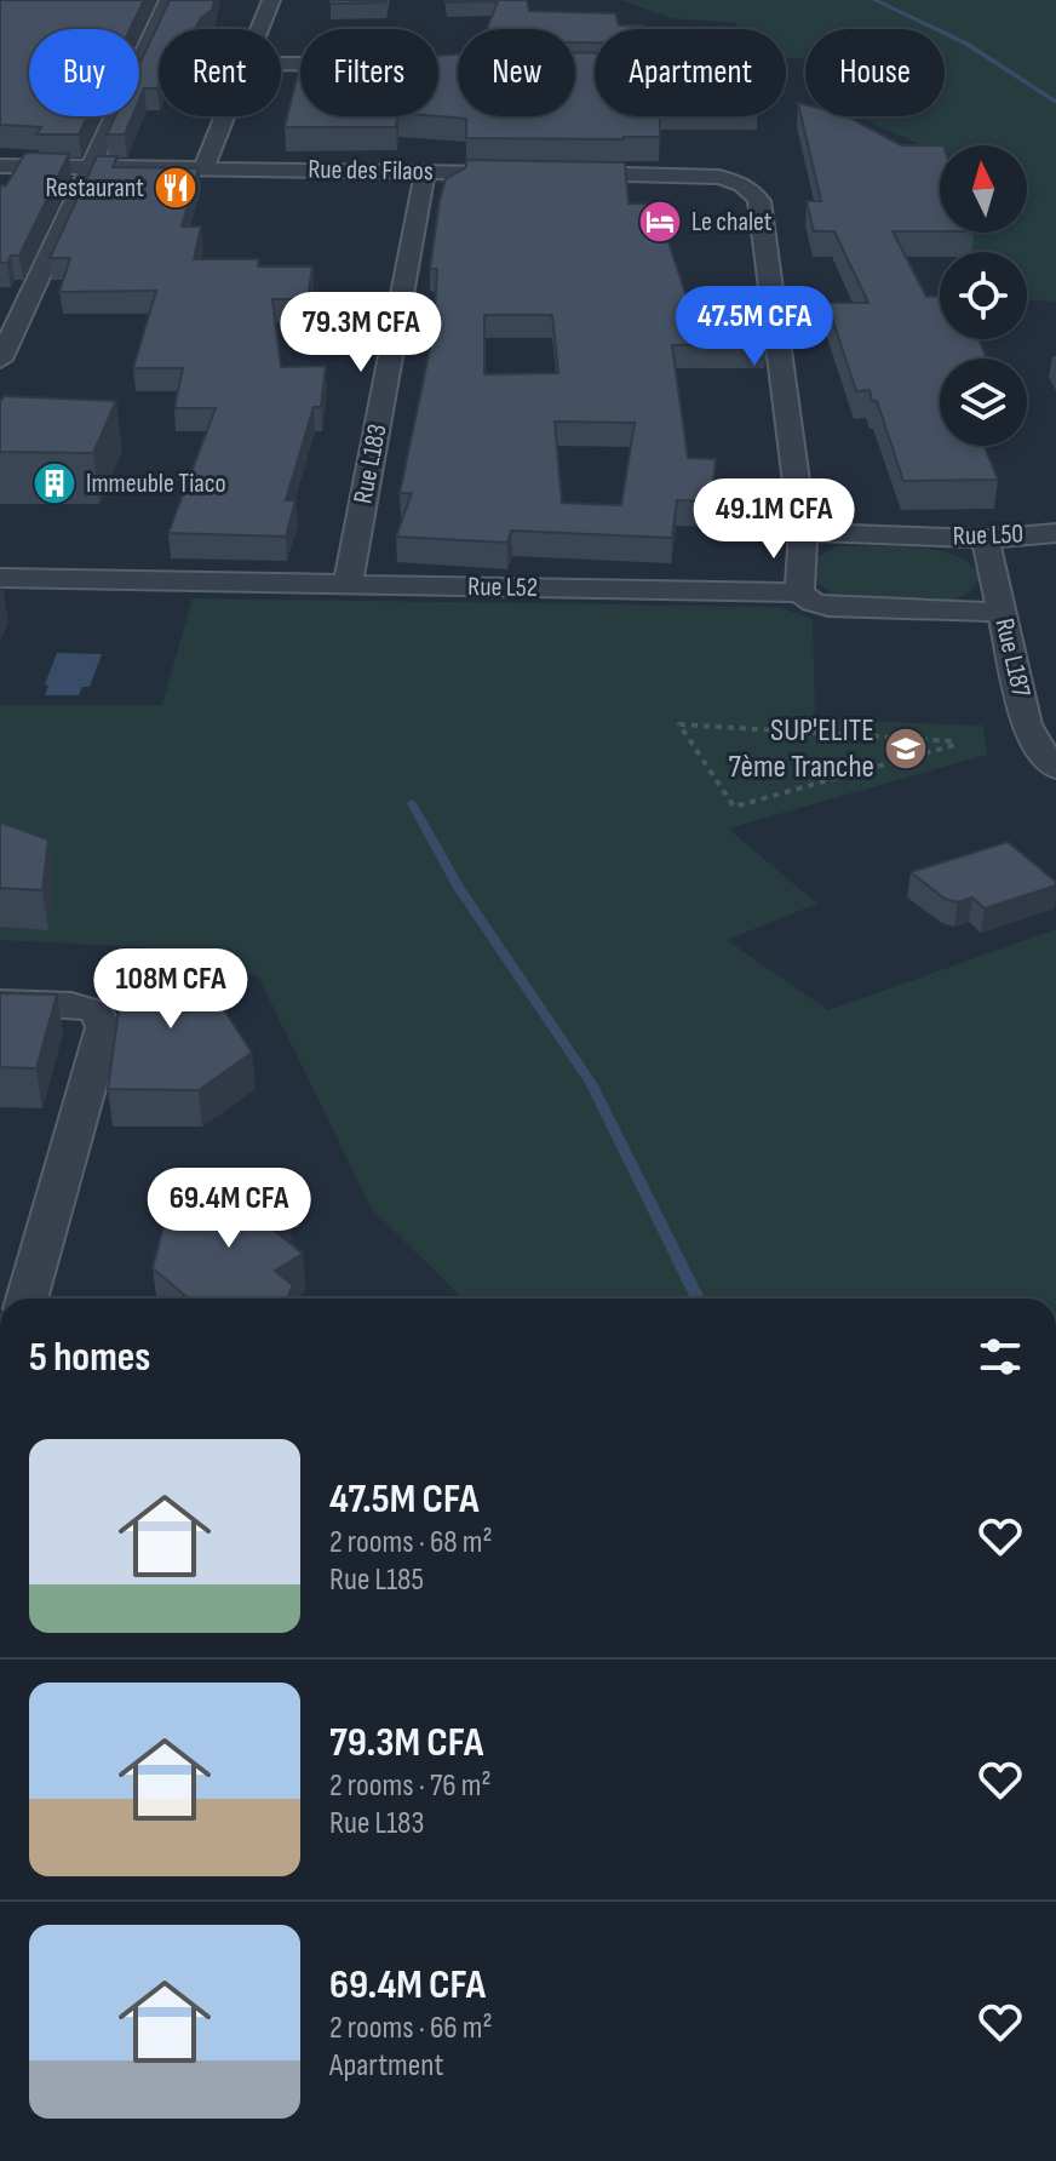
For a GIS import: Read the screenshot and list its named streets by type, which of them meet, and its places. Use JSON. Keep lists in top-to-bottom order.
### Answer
{
  "streets": {
    "street": [
      "Rue des Filaos",
      "Rue L183",
      "Rue L50",
      "Rue L52",
      "Rue L187"
    ]
  },
  "crossings": [
    ["Rue des Filaos", "Rue L183"],
    ["Rue des Filaos", "Rue L50"],
    ["Rue L183", "Rue L52"],
    ["Rue L50", "Rue L187"],
    ["Rue L52", "Rue L187"]
  ],
  "places": {
    "restaurant": ["Restaurant"],
    "hotel": ["Le chalet"],
    "building": ["Immeuble Tiaco"],
    "school or university": ["SUP'ELITE 7ème Tranche"]
  },
  "north": "top",
  "page": {
    "chip": [
      "Buy",
      "Rent",
      "Filters",
      "New",
      "Apartment",
      "House"
    ],
    "price": [
      "47.5M CFA",
      "79.3M CFA",
      "49.1M CFA",
      "108M CFA",
      "69.4M CFA"
    ],
    "heading": "5 homes",
    "list": [
      {
        "name": "47.5M CFA",
        "note": "2 rooms · 68 m² · Rue L185"
      },
      {
        "name": "79.3M CFA",
        "note": "2 rooms · 76 m² · Rue L183"
      },
      {
        "name": "69.4M CFA",
        "note": "2 rooms · 66 m² · Apartment"
      }
    ]
  }
}
